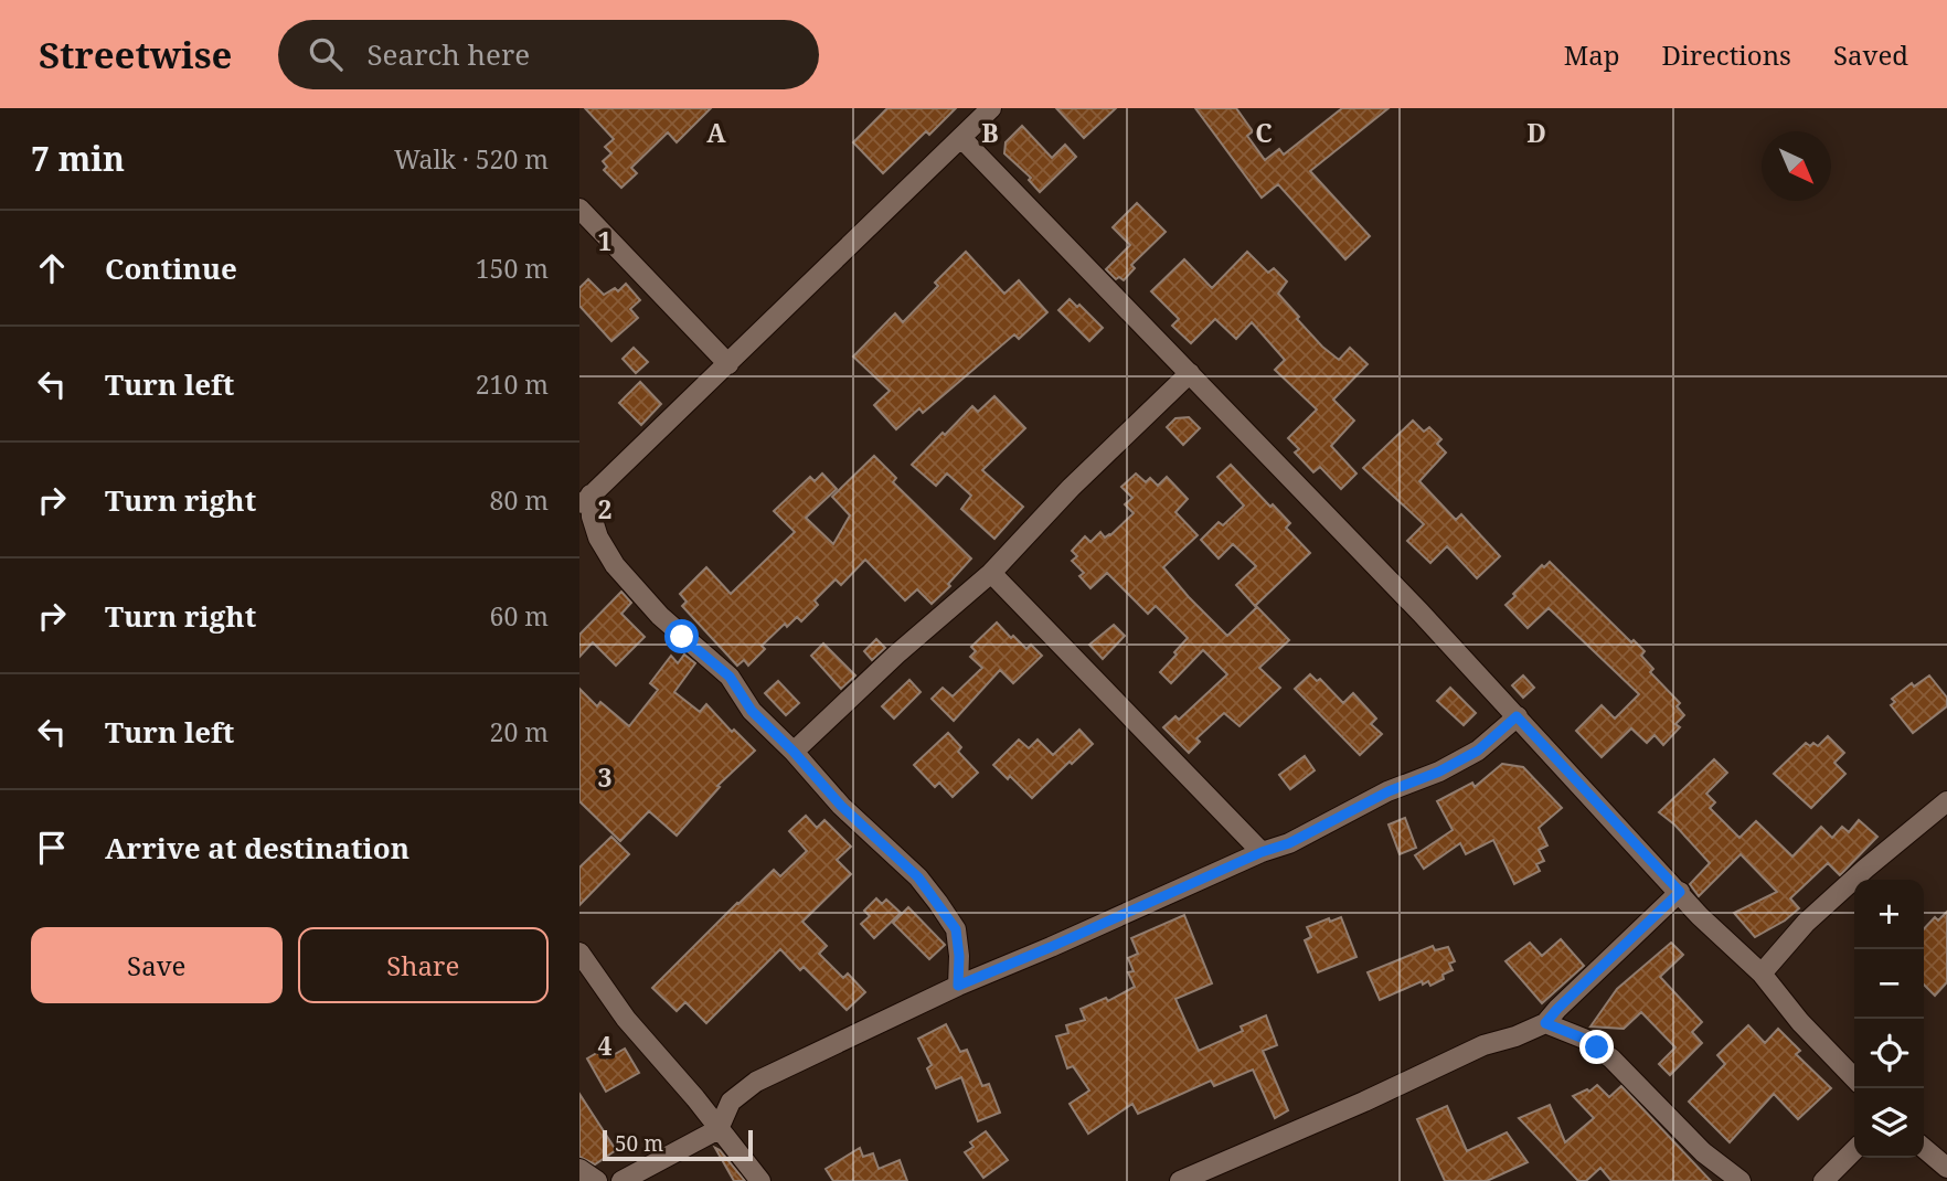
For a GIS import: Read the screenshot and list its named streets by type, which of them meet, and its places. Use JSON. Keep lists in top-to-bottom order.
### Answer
{
  "scale_bar": "50 m",
  "north": "bottom right",
  "page": {
    "header": "Streetwise",
    "search": "Search here",
    "nav": ["Map", "Directions", "Saved"],
    "heading": ["7 min", "Walk · 520 m"],
    "list": [
      ["Continue", "150 m"],
      ["Turn left", "210 m"],
      ["Turn right", "80 m"],
      ["Turn right", "60 m"],
      ["Turn left", "20 m"],
      "Arrive at destination"
    ],
    "map_buttons": ["+", "−"],
    "buttons": ["Save", "Share"],
    "scale": "50 m"
  },
  "grid": {
    "columns": [
      "A",
      "B",
      "C",
      "D"
    ],
    "rows": [
      "1",
      "2",
      "3",
      "4"
    ]
  }
}
